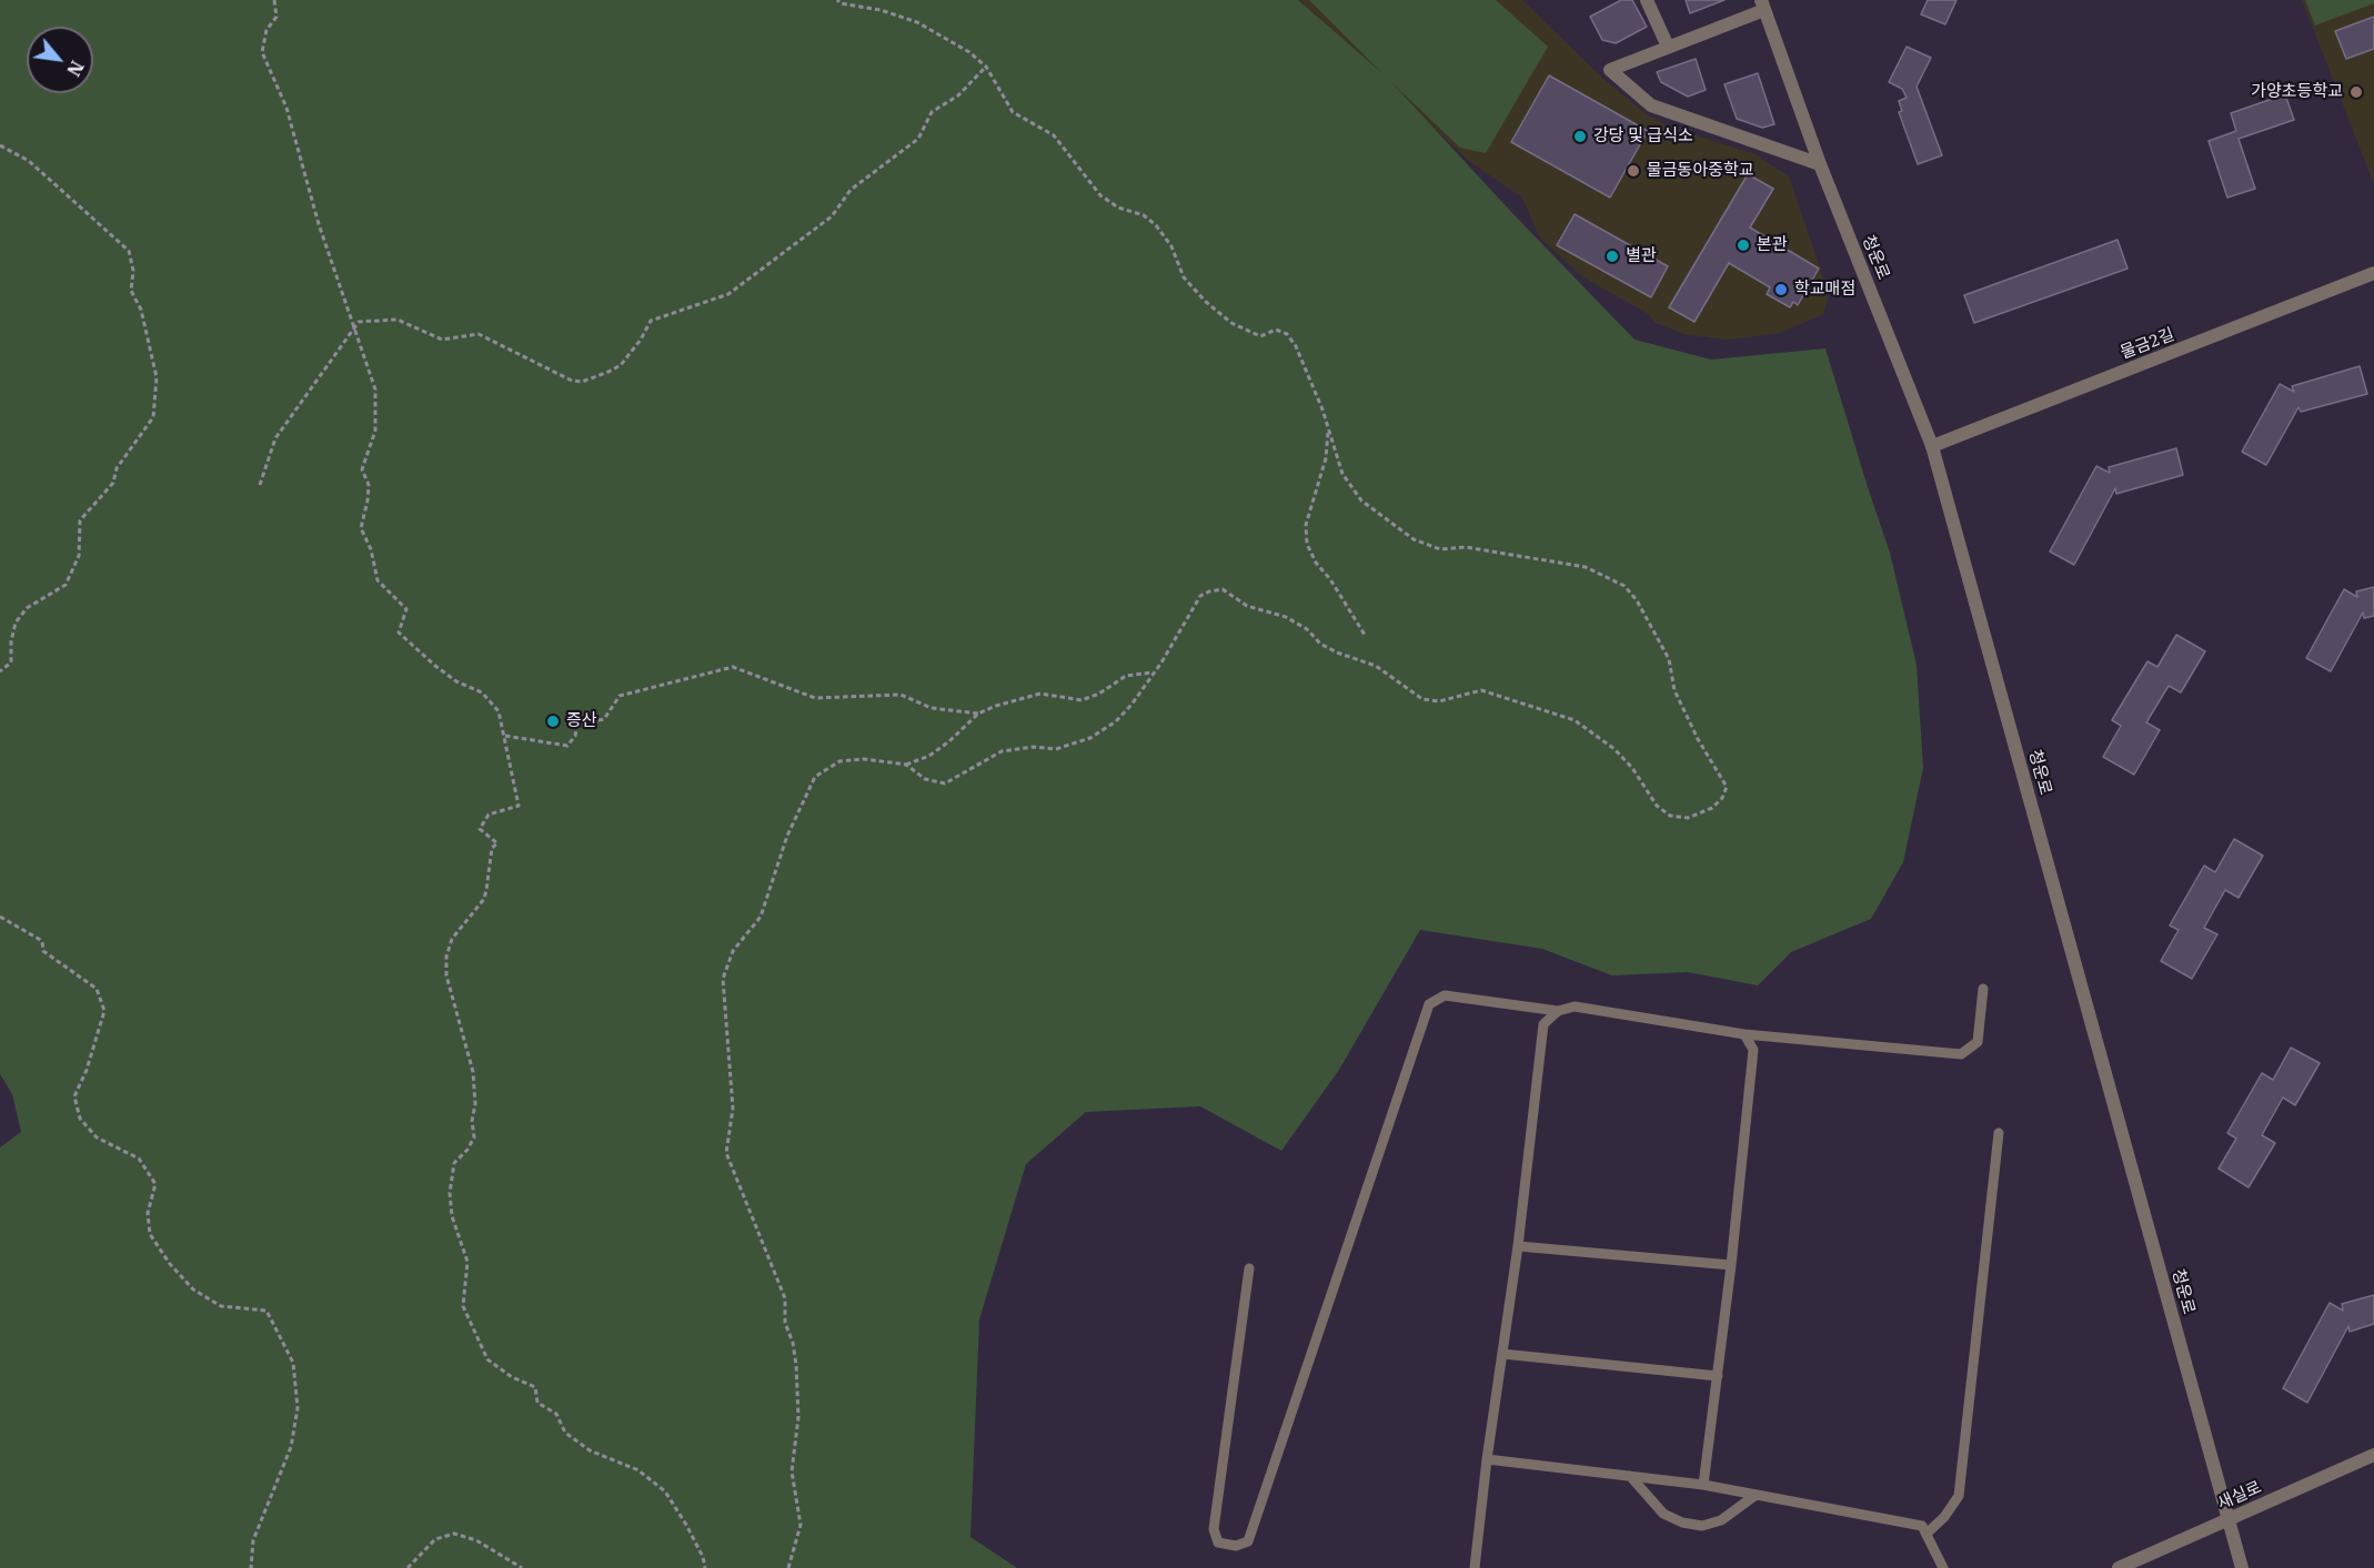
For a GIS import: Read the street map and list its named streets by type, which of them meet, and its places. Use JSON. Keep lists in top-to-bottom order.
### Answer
{
  "streets": {
    "street": ["청운로", "물금2길", "새실로"]
  },
  "crossings": [
    ["청운로", "물금2길"],
    ["청운로", "새실로"]
  ],
  "places": [
    "가양초등학교",
    "강당 및 급식소",
    "물금동아중학교",
    "본관",
    "별관",
    "학교매점",
    "증산"
  ],
  "north": "bottom right"
}
